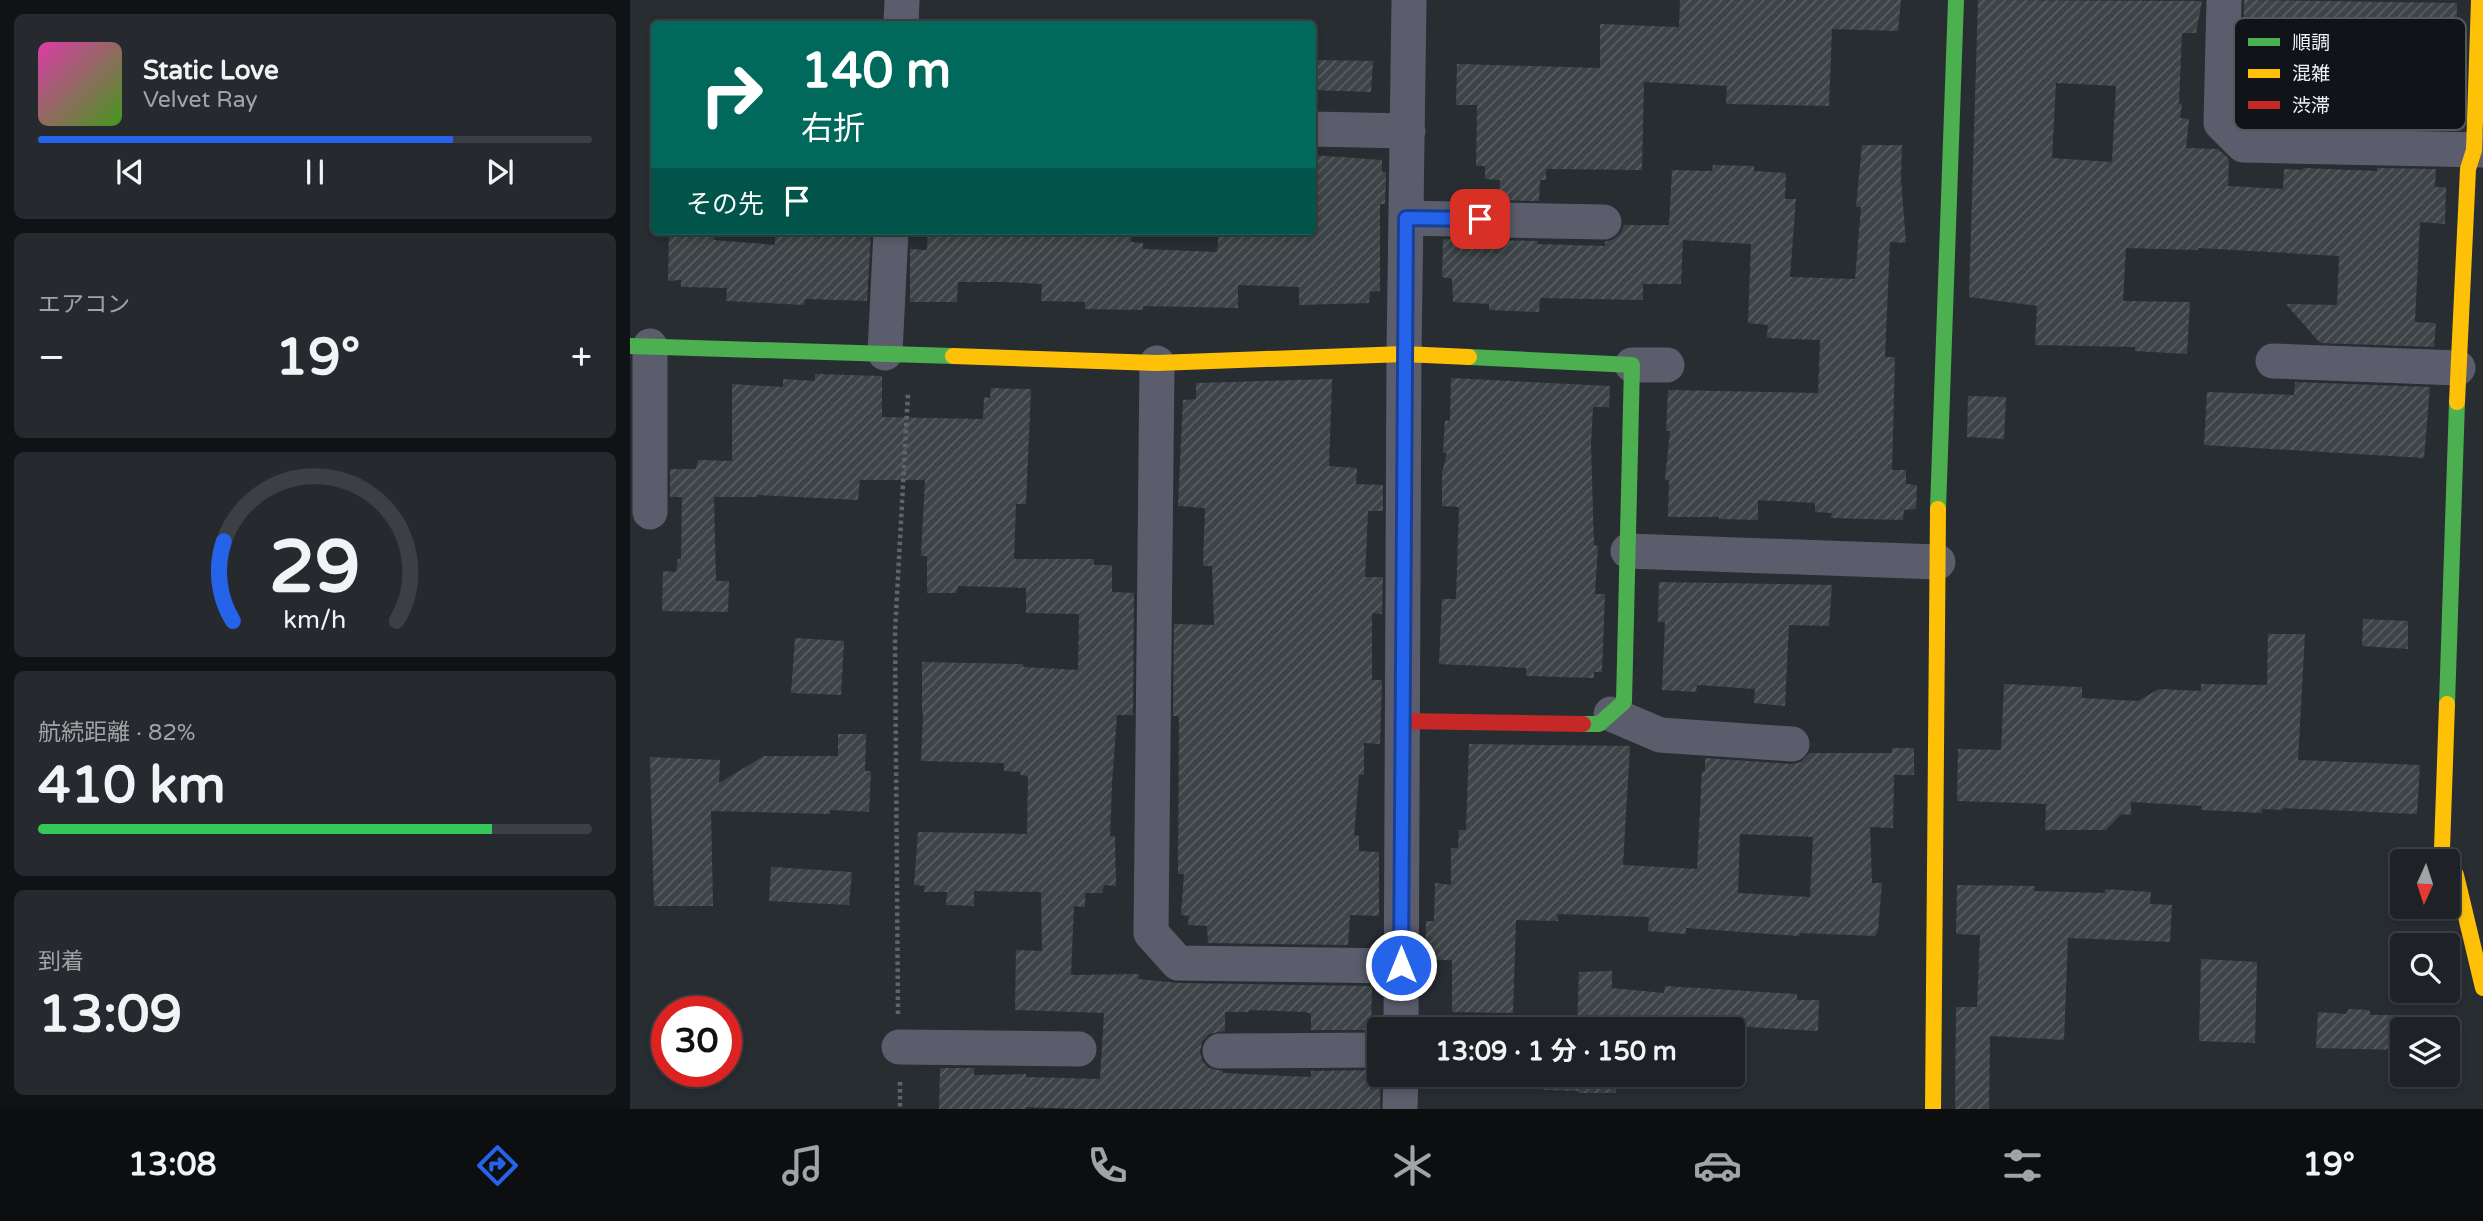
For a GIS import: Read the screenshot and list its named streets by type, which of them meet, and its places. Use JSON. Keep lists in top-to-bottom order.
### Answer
{
  "legend": ["順調", "混雑", "渋滞"],
  "north": "bottom",
  "page": {
    "turn": ["140 m", "右折"],
    "song": ["Static Love", "Velvet Ray"],
    "then": "その先",
    "tile": [
      "エアコン",
      ["航続距離 · 82%", "410 km"],
      ["到着", "13:09"]
    ],
    "heat": ["−", "19°", "+"],
    "limit": "30",
    "trip": "13:09 · 1 分 · 150 m",
    "tabs": ["13:08", "19°"],
    "gauge": ["29", "km/h"]
  }
}
